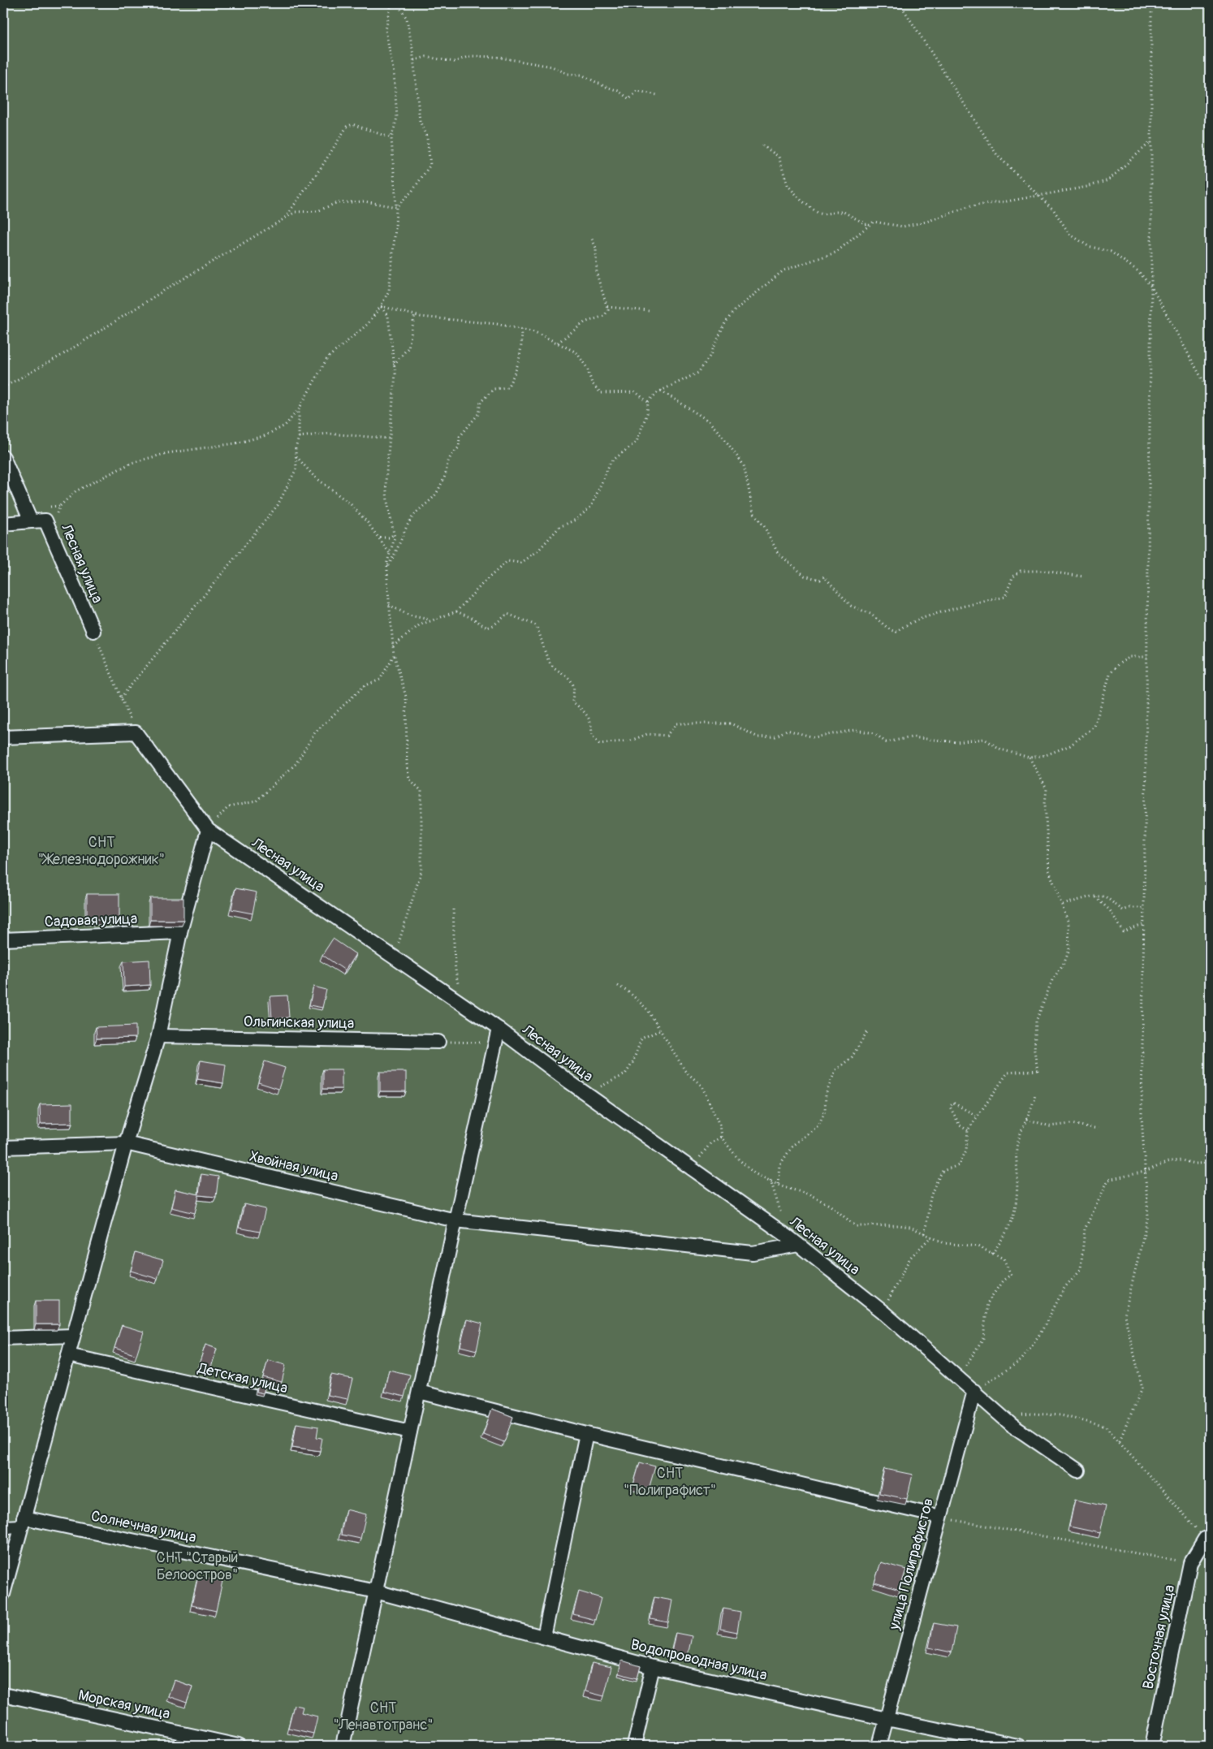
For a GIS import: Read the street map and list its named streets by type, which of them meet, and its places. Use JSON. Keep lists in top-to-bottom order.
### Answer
{
  "streets": {
    "street": [
      "Лесная улица",
      "Садовая улица",
      "Ольгинская улица",
      "Хвойная улица",
      "Детская улица",
      "Солнечная улица",
      "улица Полиграфистов",
      "Восточная улица",
      "Водопроводная улица",
      "Морская улица"
    ]
  },
  "crossings": [
    ["Лесная улица", "Хвойная улица"],
    ["Лесная улица", "улица Полиграфистов"],
    ["Солнечная улица", "Водопроводная улица"],
    ["улица Полиграфистов", "Водопроводная улица"]
  ],
  "parks": [
    "СНТ \"Железнодорожник\"",
    "СНТ \"Полиграфист\"",
    "СНТ \"Старый Белоостров\"",
    "СНТ \"Ленавтотранс\""
  ]
}
